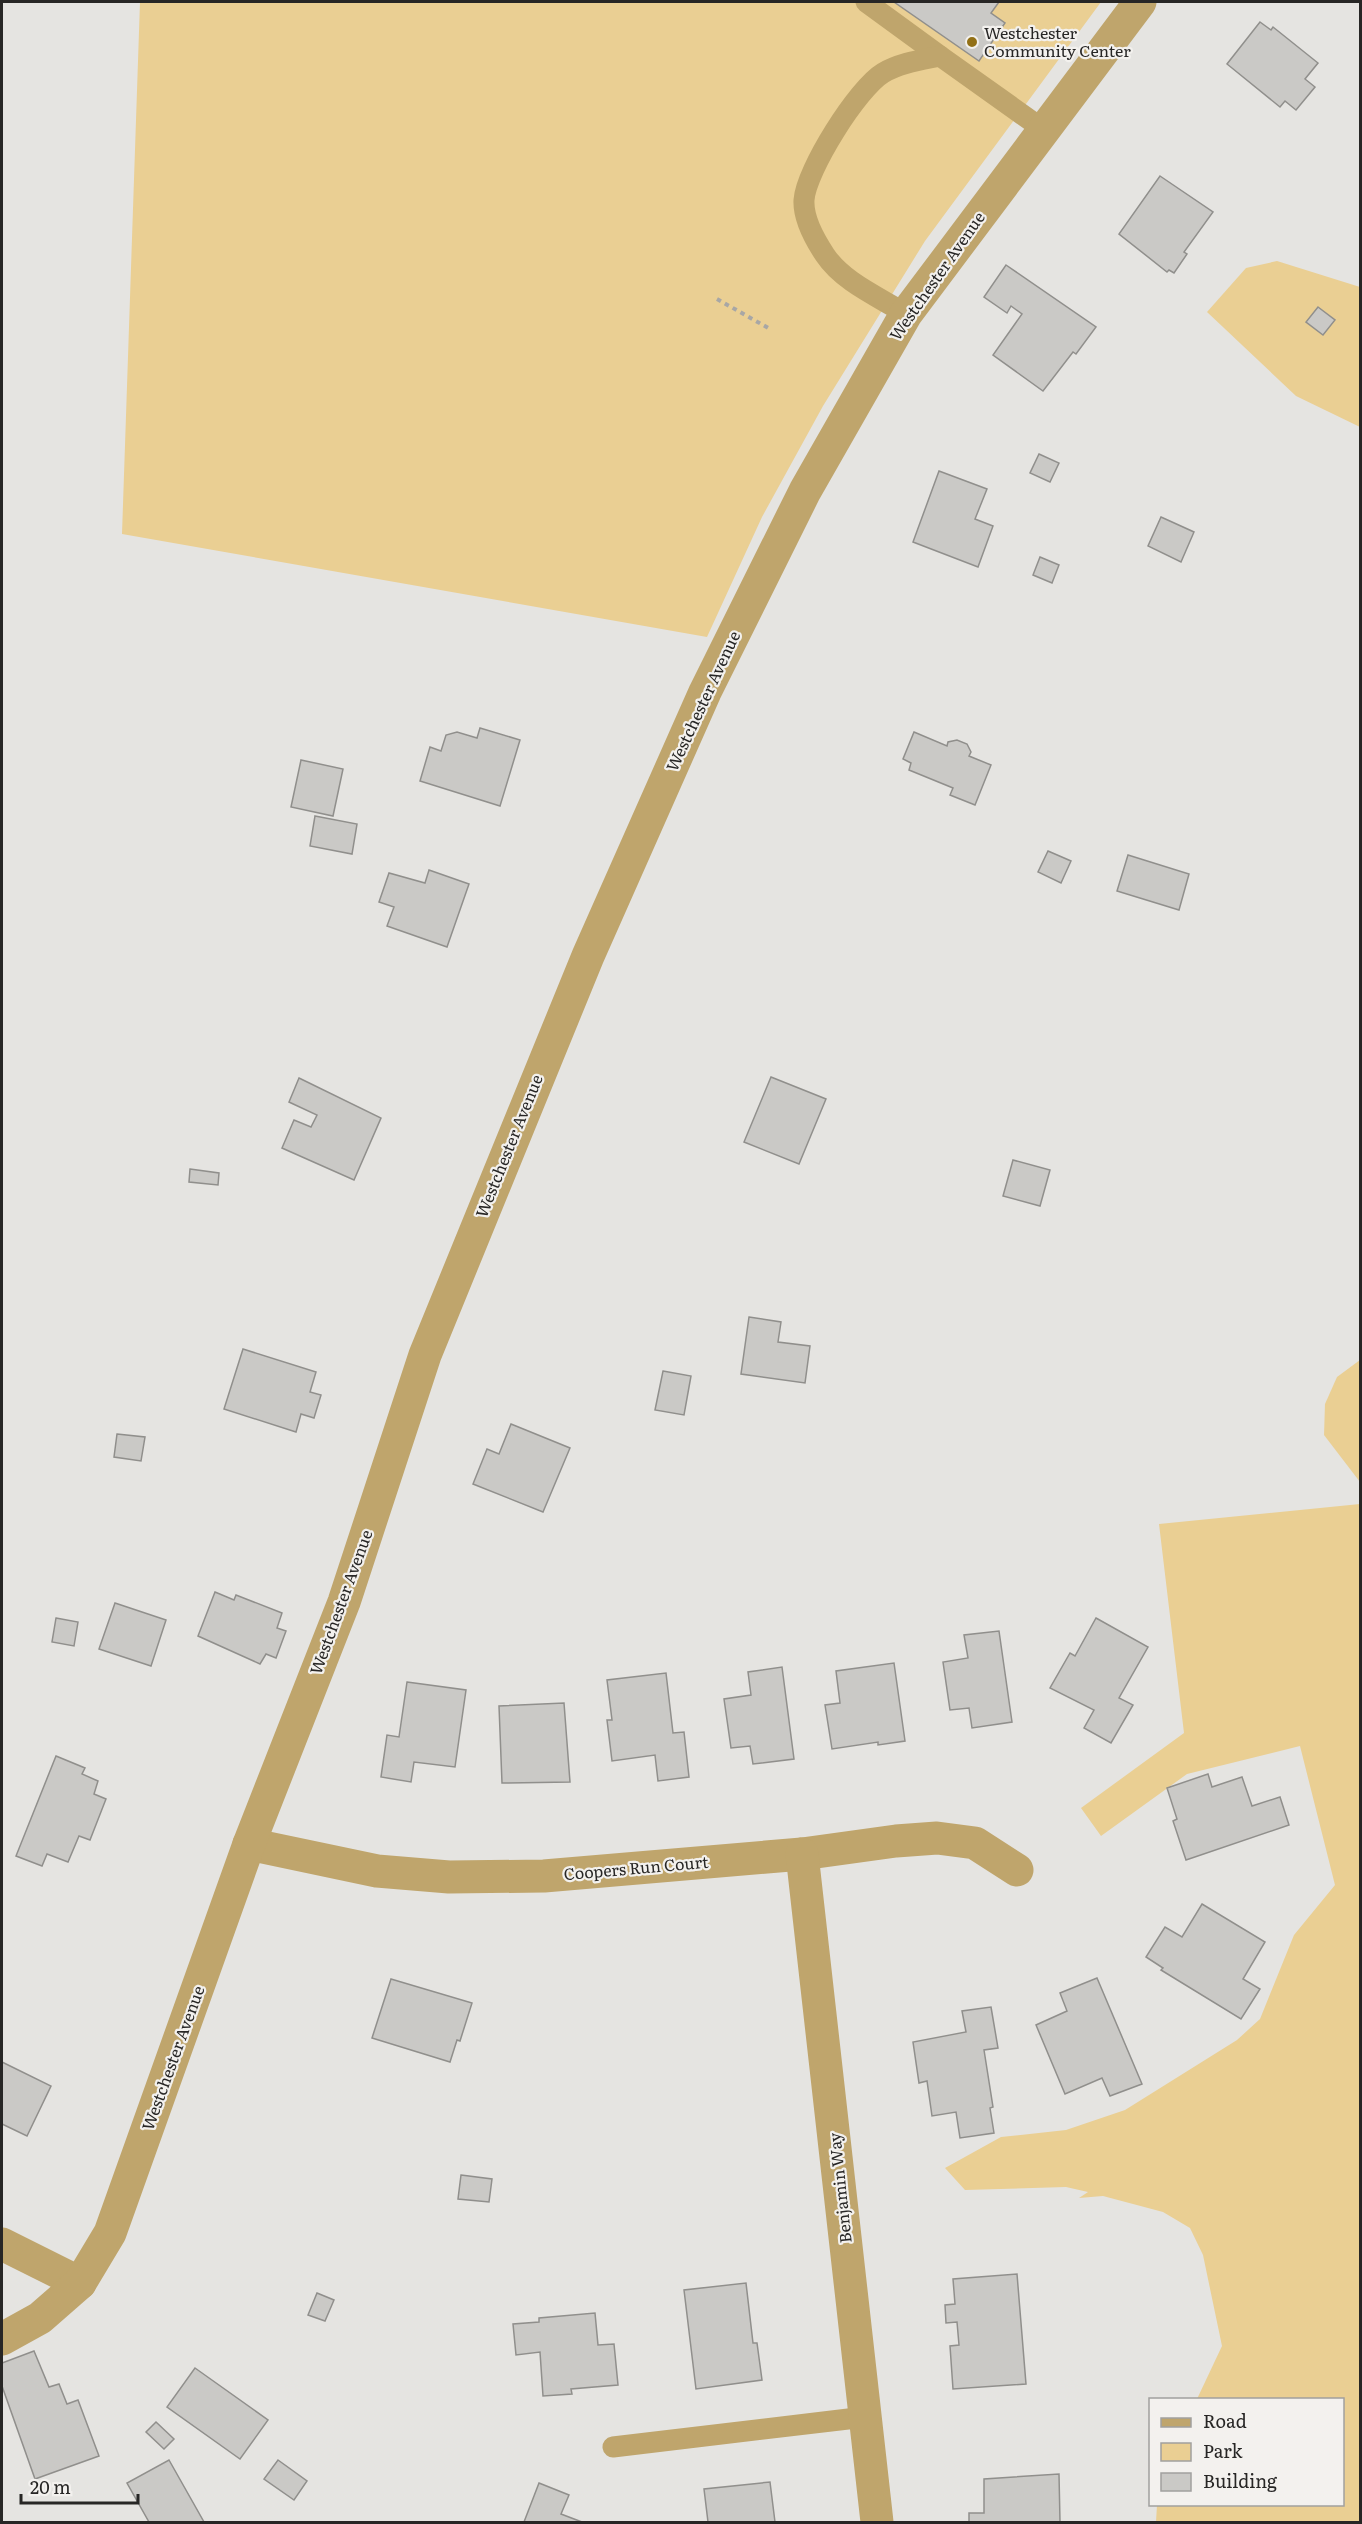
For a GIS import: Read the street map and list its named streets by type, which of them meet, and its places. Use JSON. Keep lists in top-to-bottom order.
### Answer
{
  "streets": {
    "street": ["Westchester Avenue", "Coopers Run Court", "Benjamin Way"]
  },
  "crossings": [
    ["Westchester Avenue", "Coopers Run Court"],
    ["Coopers Run Court", "Benjamin Way"]
  ],
  "places": ["Westchester Community Center"],
  "legend": ["Road", "Park", "Building"],
  "scale_bar": "20 m"
}
